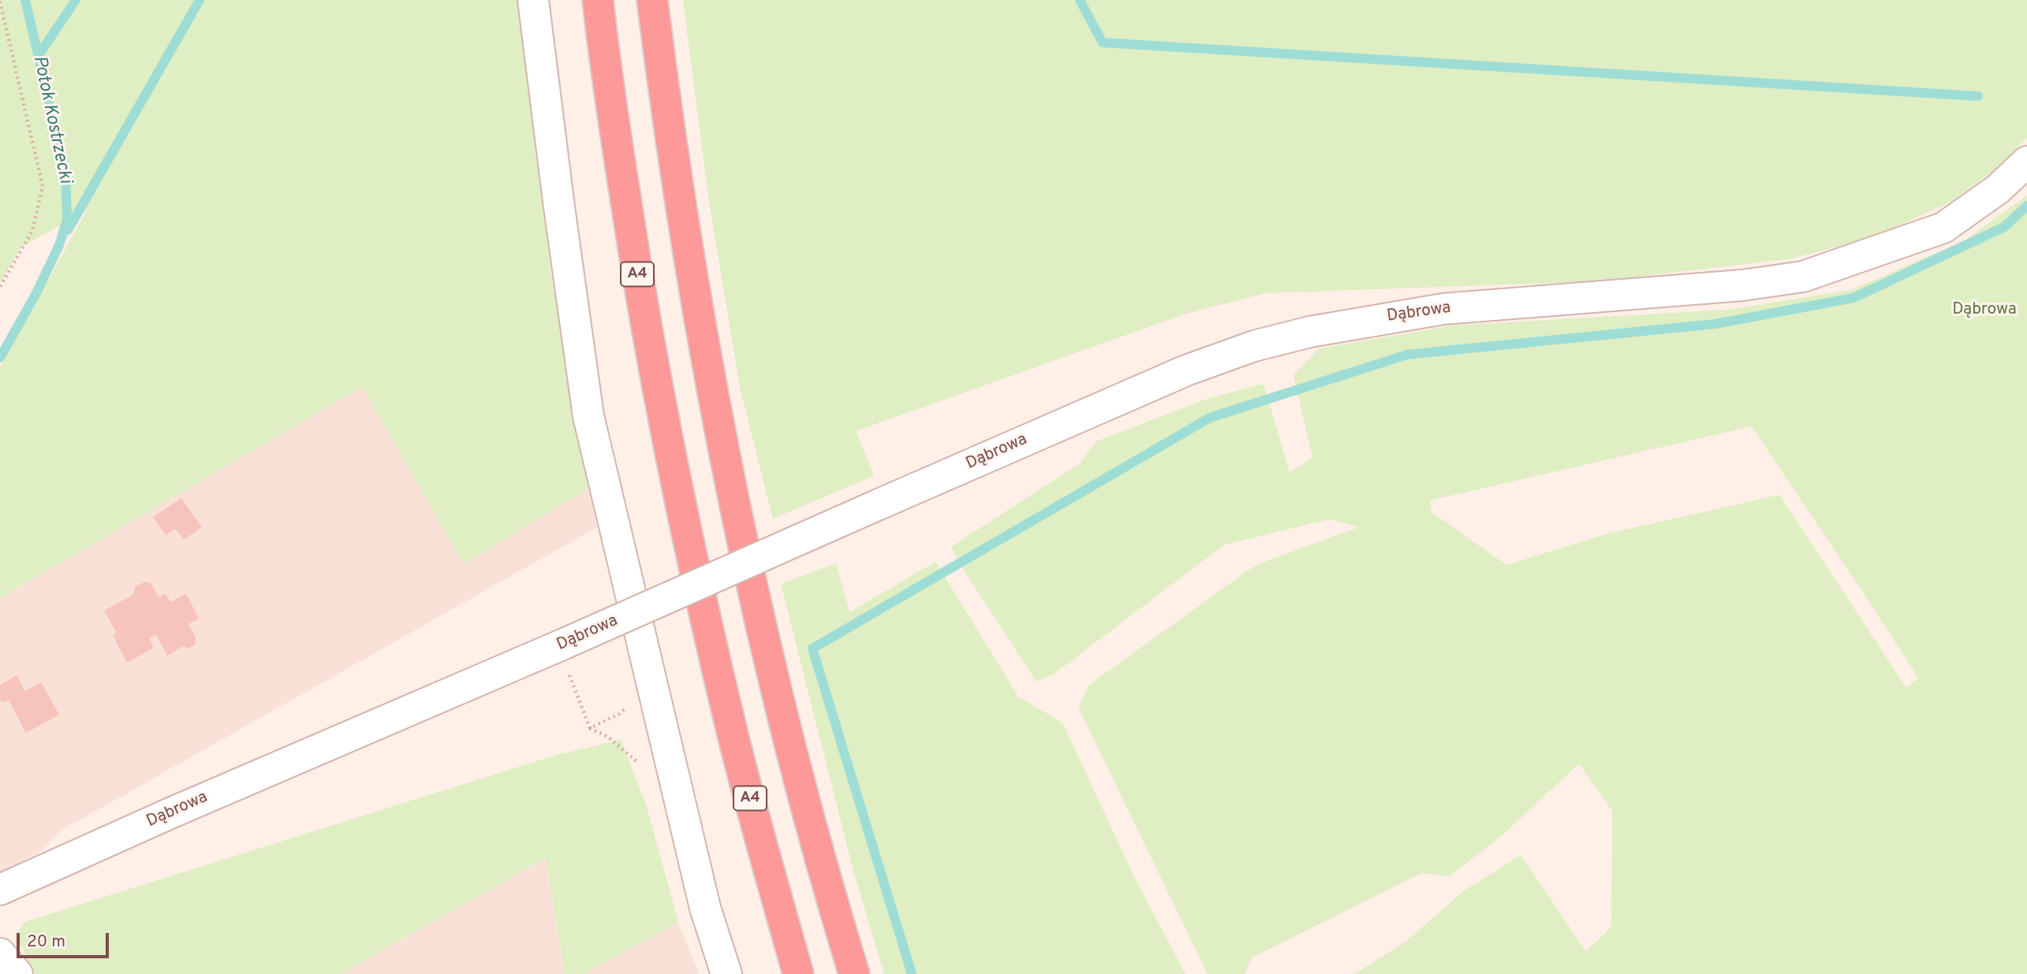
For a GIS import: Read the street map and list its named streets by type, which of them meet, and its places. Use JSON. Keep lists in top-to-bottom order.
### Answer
{
  "streets": {
    "highway": ["A4"],
    "street": ["Dąbrowa"]
  },
  "water": ["Potok Kostrzecki"],
  "parks": ["Dąbrowa"],
  "scale_bar": "20 m"
}
